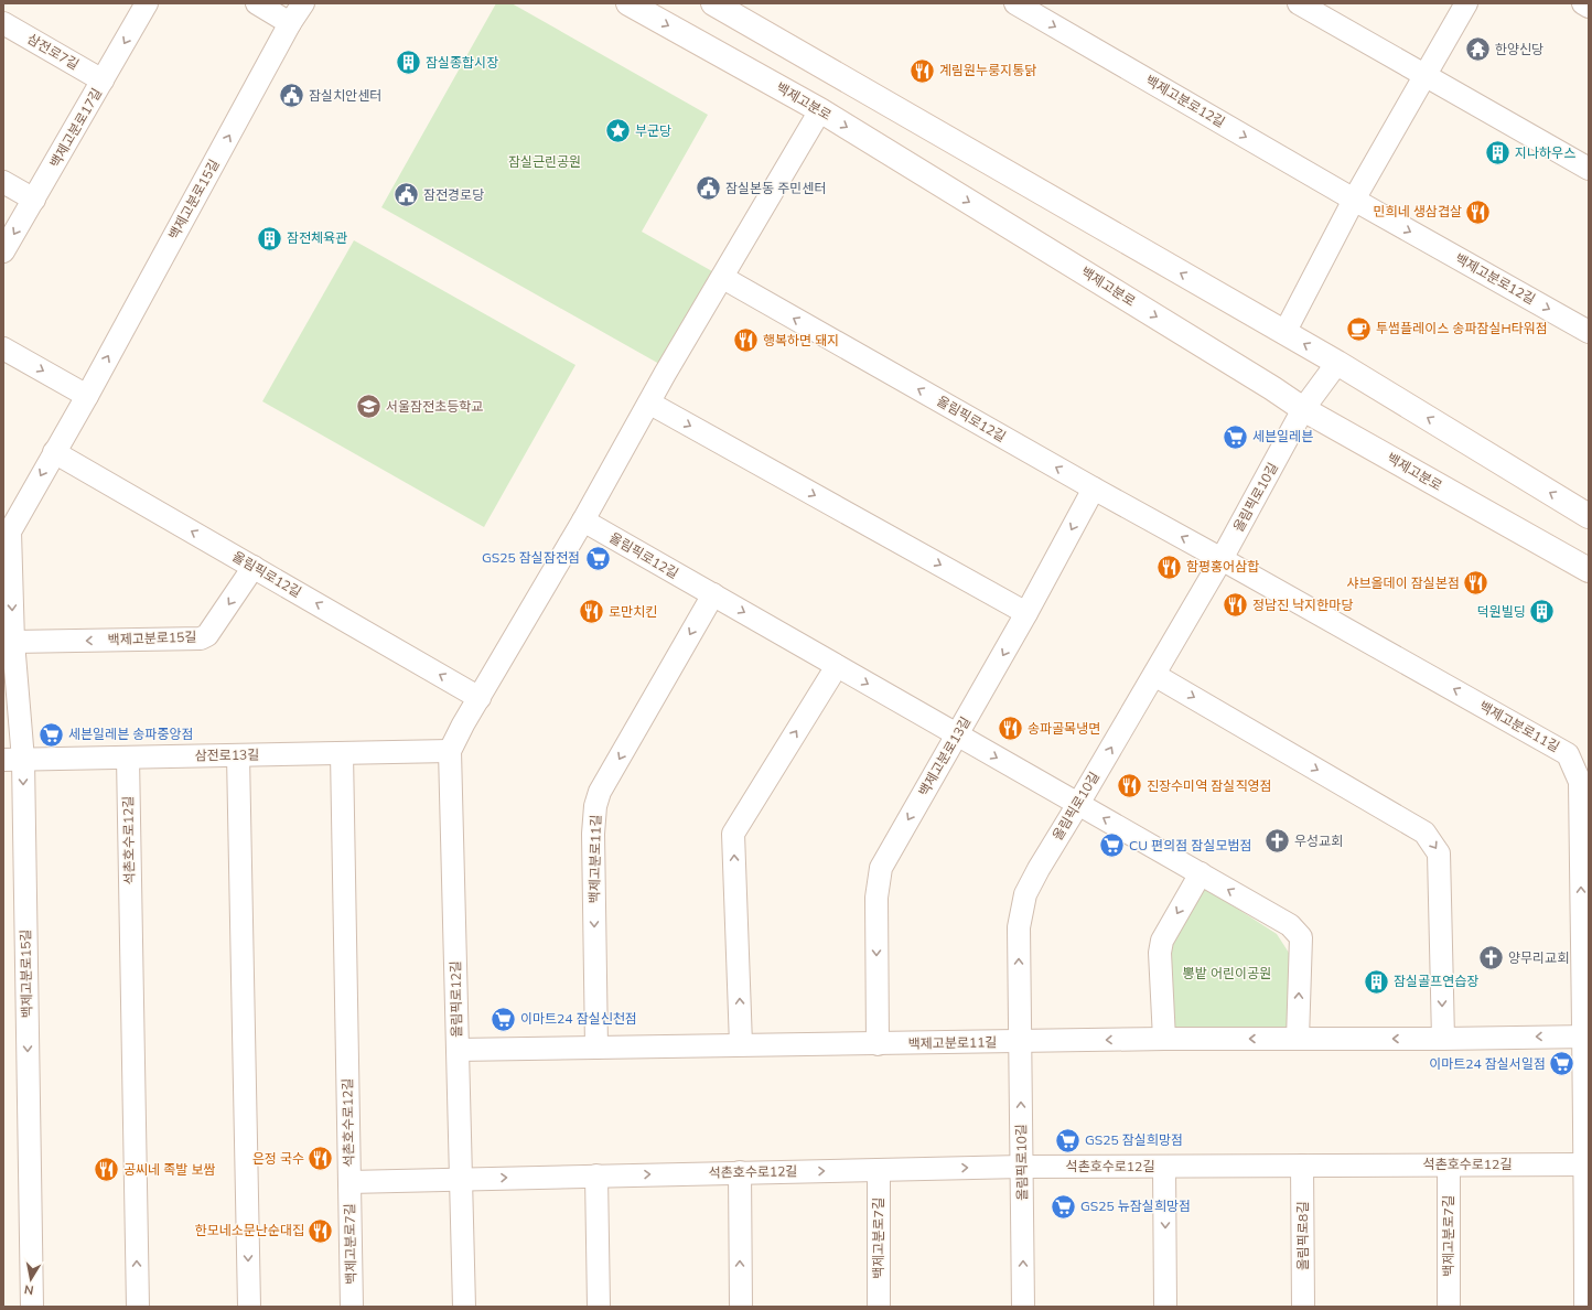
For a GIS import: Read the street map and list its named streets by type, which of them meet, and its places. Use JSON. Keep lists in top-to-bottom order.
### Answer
{
  "streets": {
    "main road": ["백제고분로"],
    "street": [
      "삼전로7길",
      "백제고분로12길",
      "백제고분로17길",
      "백제고분로15길",
      "올림픽로12길",
      "올림픽로10길",
      "백제고분로11길",
      "삼전로13길",
      "백제고분로13길",
      "석촌호수로12길",
      "올림픽로8길",
      "백제고분로7길"
    ]
  },
  "crossings": [
    ["삼전로7길", "백제고분로17길"],
    ["백제고분로", "올림픽로12길"],
    ["백제고분로", "올림픽로10길"],
    ["백제고분로15길", "올림픽로12길"],
    ["백제고분로15길", "삼전로13길"],
    ["올림픽로12길", "올림픽로10길"],
    ["올림픽로12길", "백제고분로11길"],
    ["올림픽로12길", "삼전로13길"],
    ["올림픽로12길", "백제고분로13길"],
    ["올림픽로12길", "석촌호수로12길"],
    ["올림픽로10길", "백제고분로11길"],
    ["올림픽로10길", "석촌호수로12길"],
    ["백제고분로11길", "백제고분로13길"],
    ["백제고분로11길", "석촌호수로12길"],
    ["삼전로13길", "석촌호수로12길"],
    ["석촌호수로12길", "올림픽로8길"],
    ["석촌호수로12길", "백제고분로7길"]
  ],
  "one_way": ["백제고분로17길"],
  "parks": ["잠실근린공원", "뽕밭 어린이공원"],
  "places": {
    "temple": ["한양신당"],
    "building": [
      "잠실종합시장",
      "지나하우스",
      "잠전체육관",
      "덕원빌딩",
      "잠실골프연습장"
    ],
    "restaurant": [
      "계림원누룽지통닭",
      "민희네 생삼겹살",
      "행복하면 돼지",
      "함평홍어삼합",
      "샤브올데이 잠실본점",
      "정남진 낙지한마당",
      "로만치킨",
      "송파골목냉면",
      "진장수미역 잠실직영점",
      "은정 국수",
      "공씨네 족발 보쌈",
      "한모네소문난순대집"
    ],
    "public building": ["잠실치안센터", "잠실본동 주민센터", "잠전경로당"],
    "place": ["부군당"],
    "cafe": ["투썸플레이스 송파잠실H타워점"],
    "school or university": ["서울잠전초등학교"],
    "supermarket": [
      "세븐일레븐",
      "GS25 잠실잠전점",
      "세븐일레븐 송파중앙점",
      "CU 편의점 잠실모범점",
      "이마트24 잠실신천점",
      "이마트24 잠실서일점",
      "GS25 잠실희망점",
      "GS25 뉴잠실희망점"
    ],
    "church": ["우성교회", "양무리교회"]
  },
  "north": "bottom"
}
